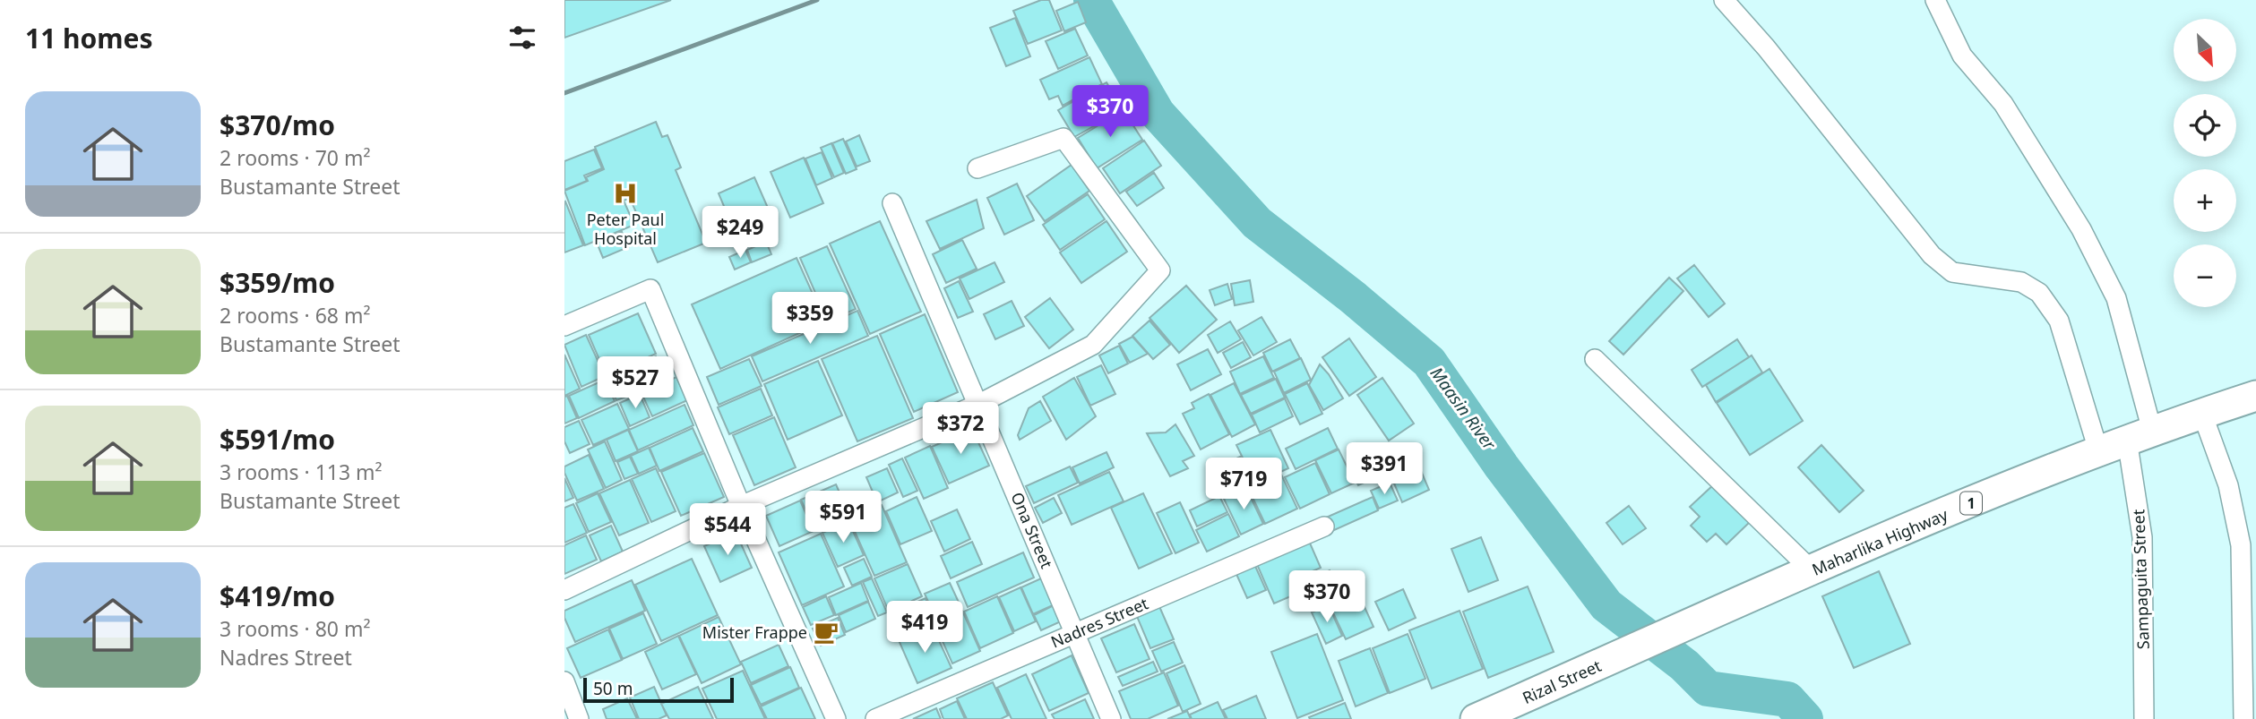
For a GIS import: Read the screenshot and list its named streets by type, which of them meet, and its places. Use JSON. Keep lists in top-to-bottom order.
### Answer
{
  "streets": {
    "main road": ["1", "Maharlika Highway", "Rizal Street"],
    "street": ["Ona Street", "Sampaguita Street", "Nadres Street"]
  },
  "crossings": [
    ["Ona Street", "Nadres Street"],
    ["Maharlika Highway", "Sampaguita Street"],
    ["Maharlika Highway", "Rizal Street"]
  ],
  "water": ["Maasin River"],
  "places": {
    "hospital": ["Peter Paul Hospital"],
    "cafe": ["Mister Frappe"]
  },
  "scale_bar": "50 m",
  "north": "bottom right",
  "page": {
    "heading": "11 homes",
    "map_buttons": ["+", "−"],
    "list": [
      {
        "name": "$370/mo",
        "note": "2 rooms · 70 m² · Bustamante Street"
      },
      {
        "name": "$359/mo",
        "note": "2 rooms · 68 m² · Bustamante Street"
      },
      {
        "name": "$591/mo",
        "note": "3 rooms · 113 m² · Bustamante Street"
      },
      {
        "name": "$419/mo",
        "note": "3 rooms · 80 m² · Nadres Street"
      }
    ],
    "price": [
      "$370",
      "$249",
      "$359",
      "$527",
      "$372",
      "$391",
      "$719",
      "$591",
      "$544",
      "$370",
      "$419"
    ],
    "scale": "50 m"
  }
}
